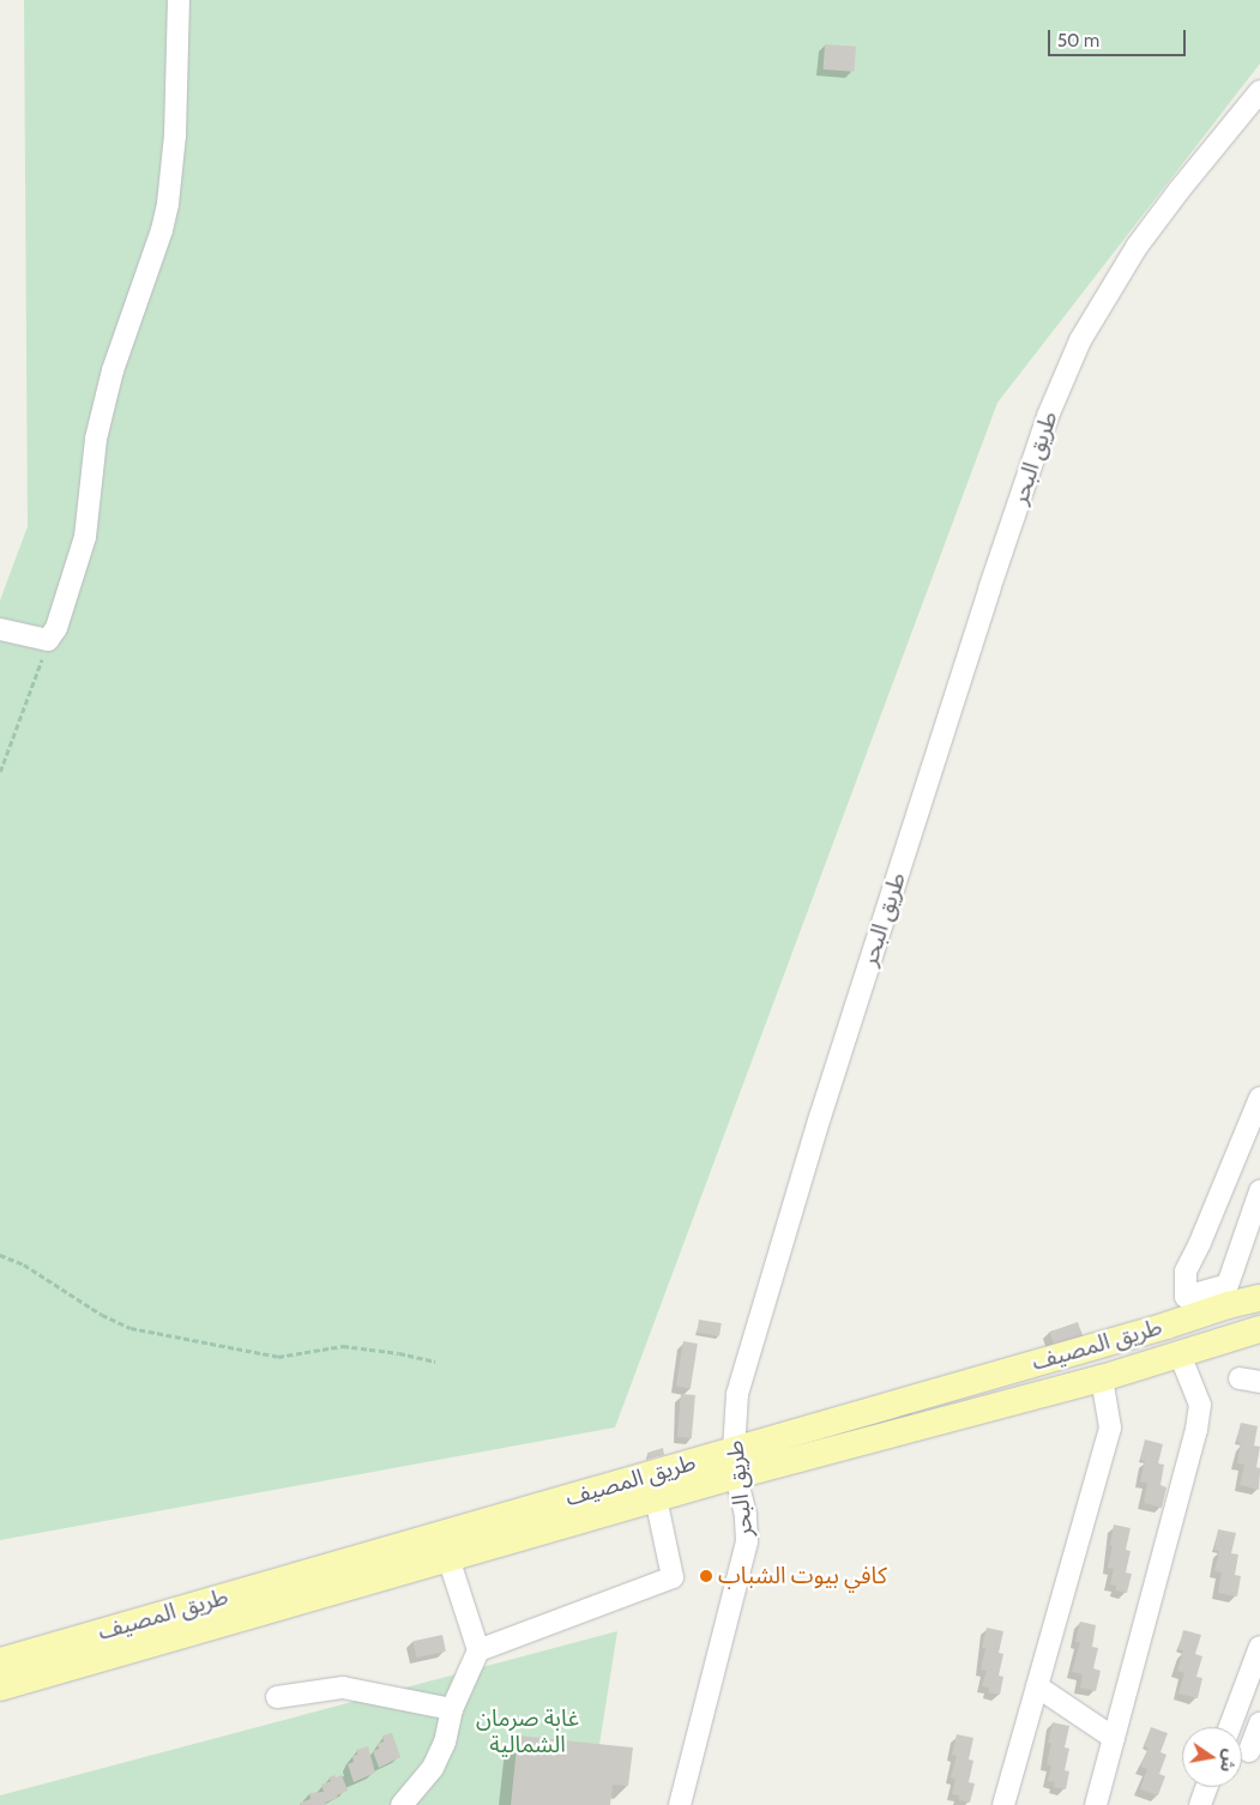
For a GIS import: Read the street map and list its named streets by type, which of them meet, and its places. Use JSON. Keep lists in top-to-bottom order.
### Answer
{
  "streets": {
    "main road": ["طريق المصيف"],
    "street": ["طريق البحر"]
  },
  "crossings": [
    ["طريق البحر", "طريق المصيف"]
  ],
  "parks": ["غابة صرمان الشمالية"],
  "places": ["كافي بيوت الشباب"],
  "scale_bar": "50 m",
  "north": "right"
}
